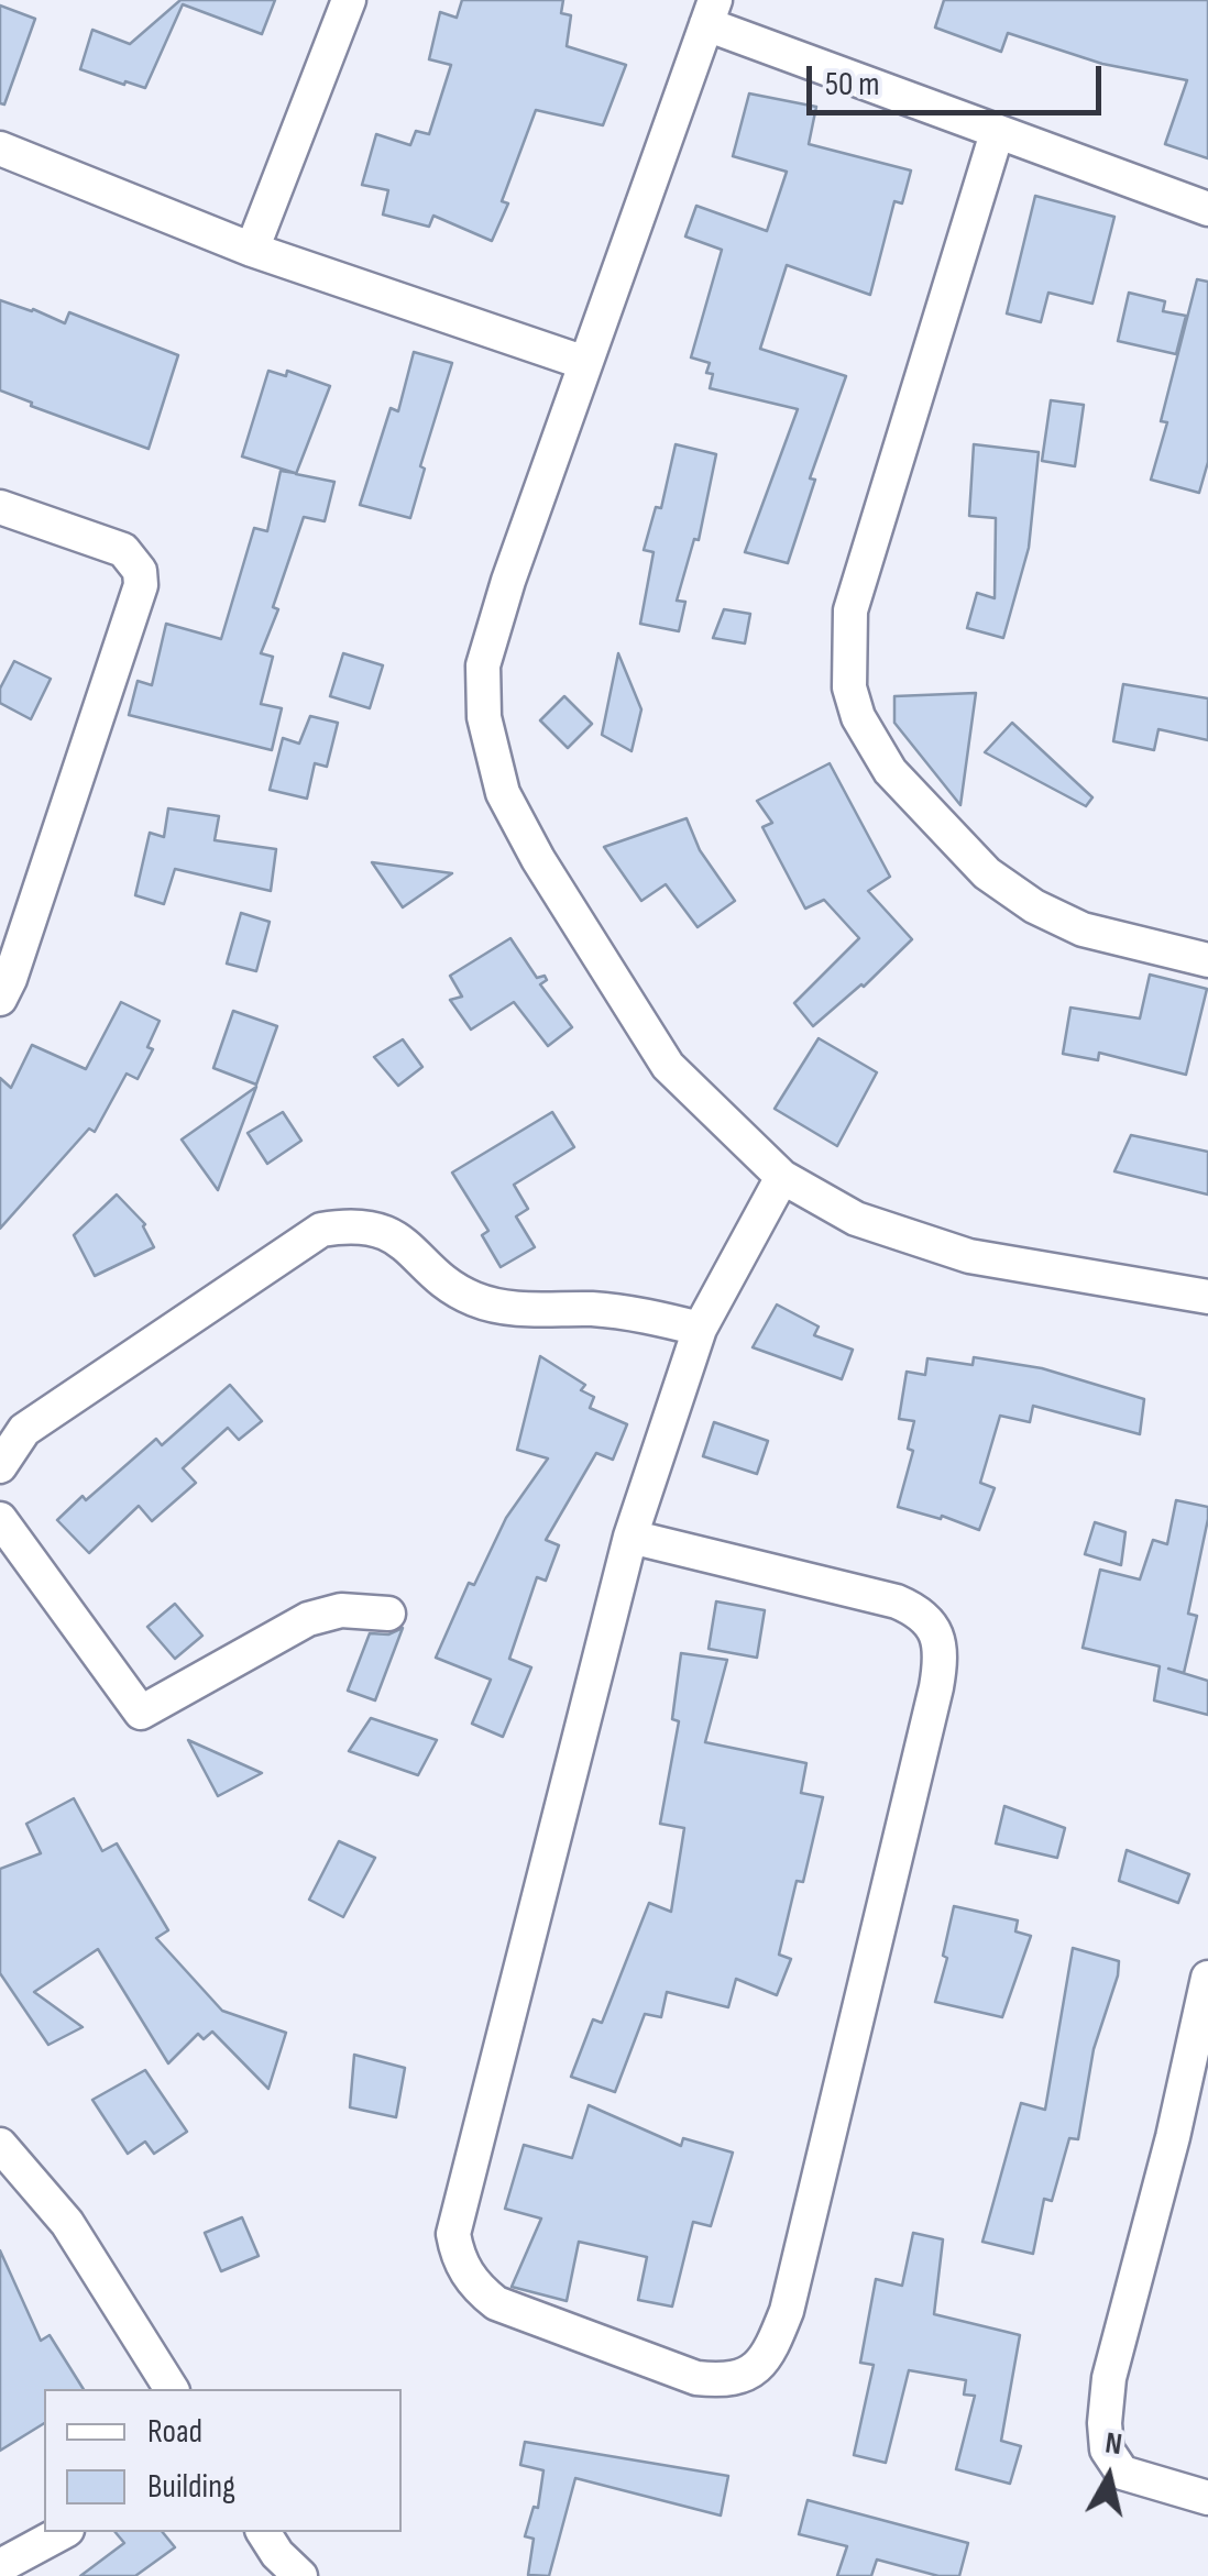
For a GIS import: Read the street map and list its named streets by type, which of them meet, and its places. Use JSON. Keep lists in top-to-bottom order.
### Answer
{
  "legend": ["Road", "Building"],
  "scale_bar": "50 m",
  "north": "top"
}
